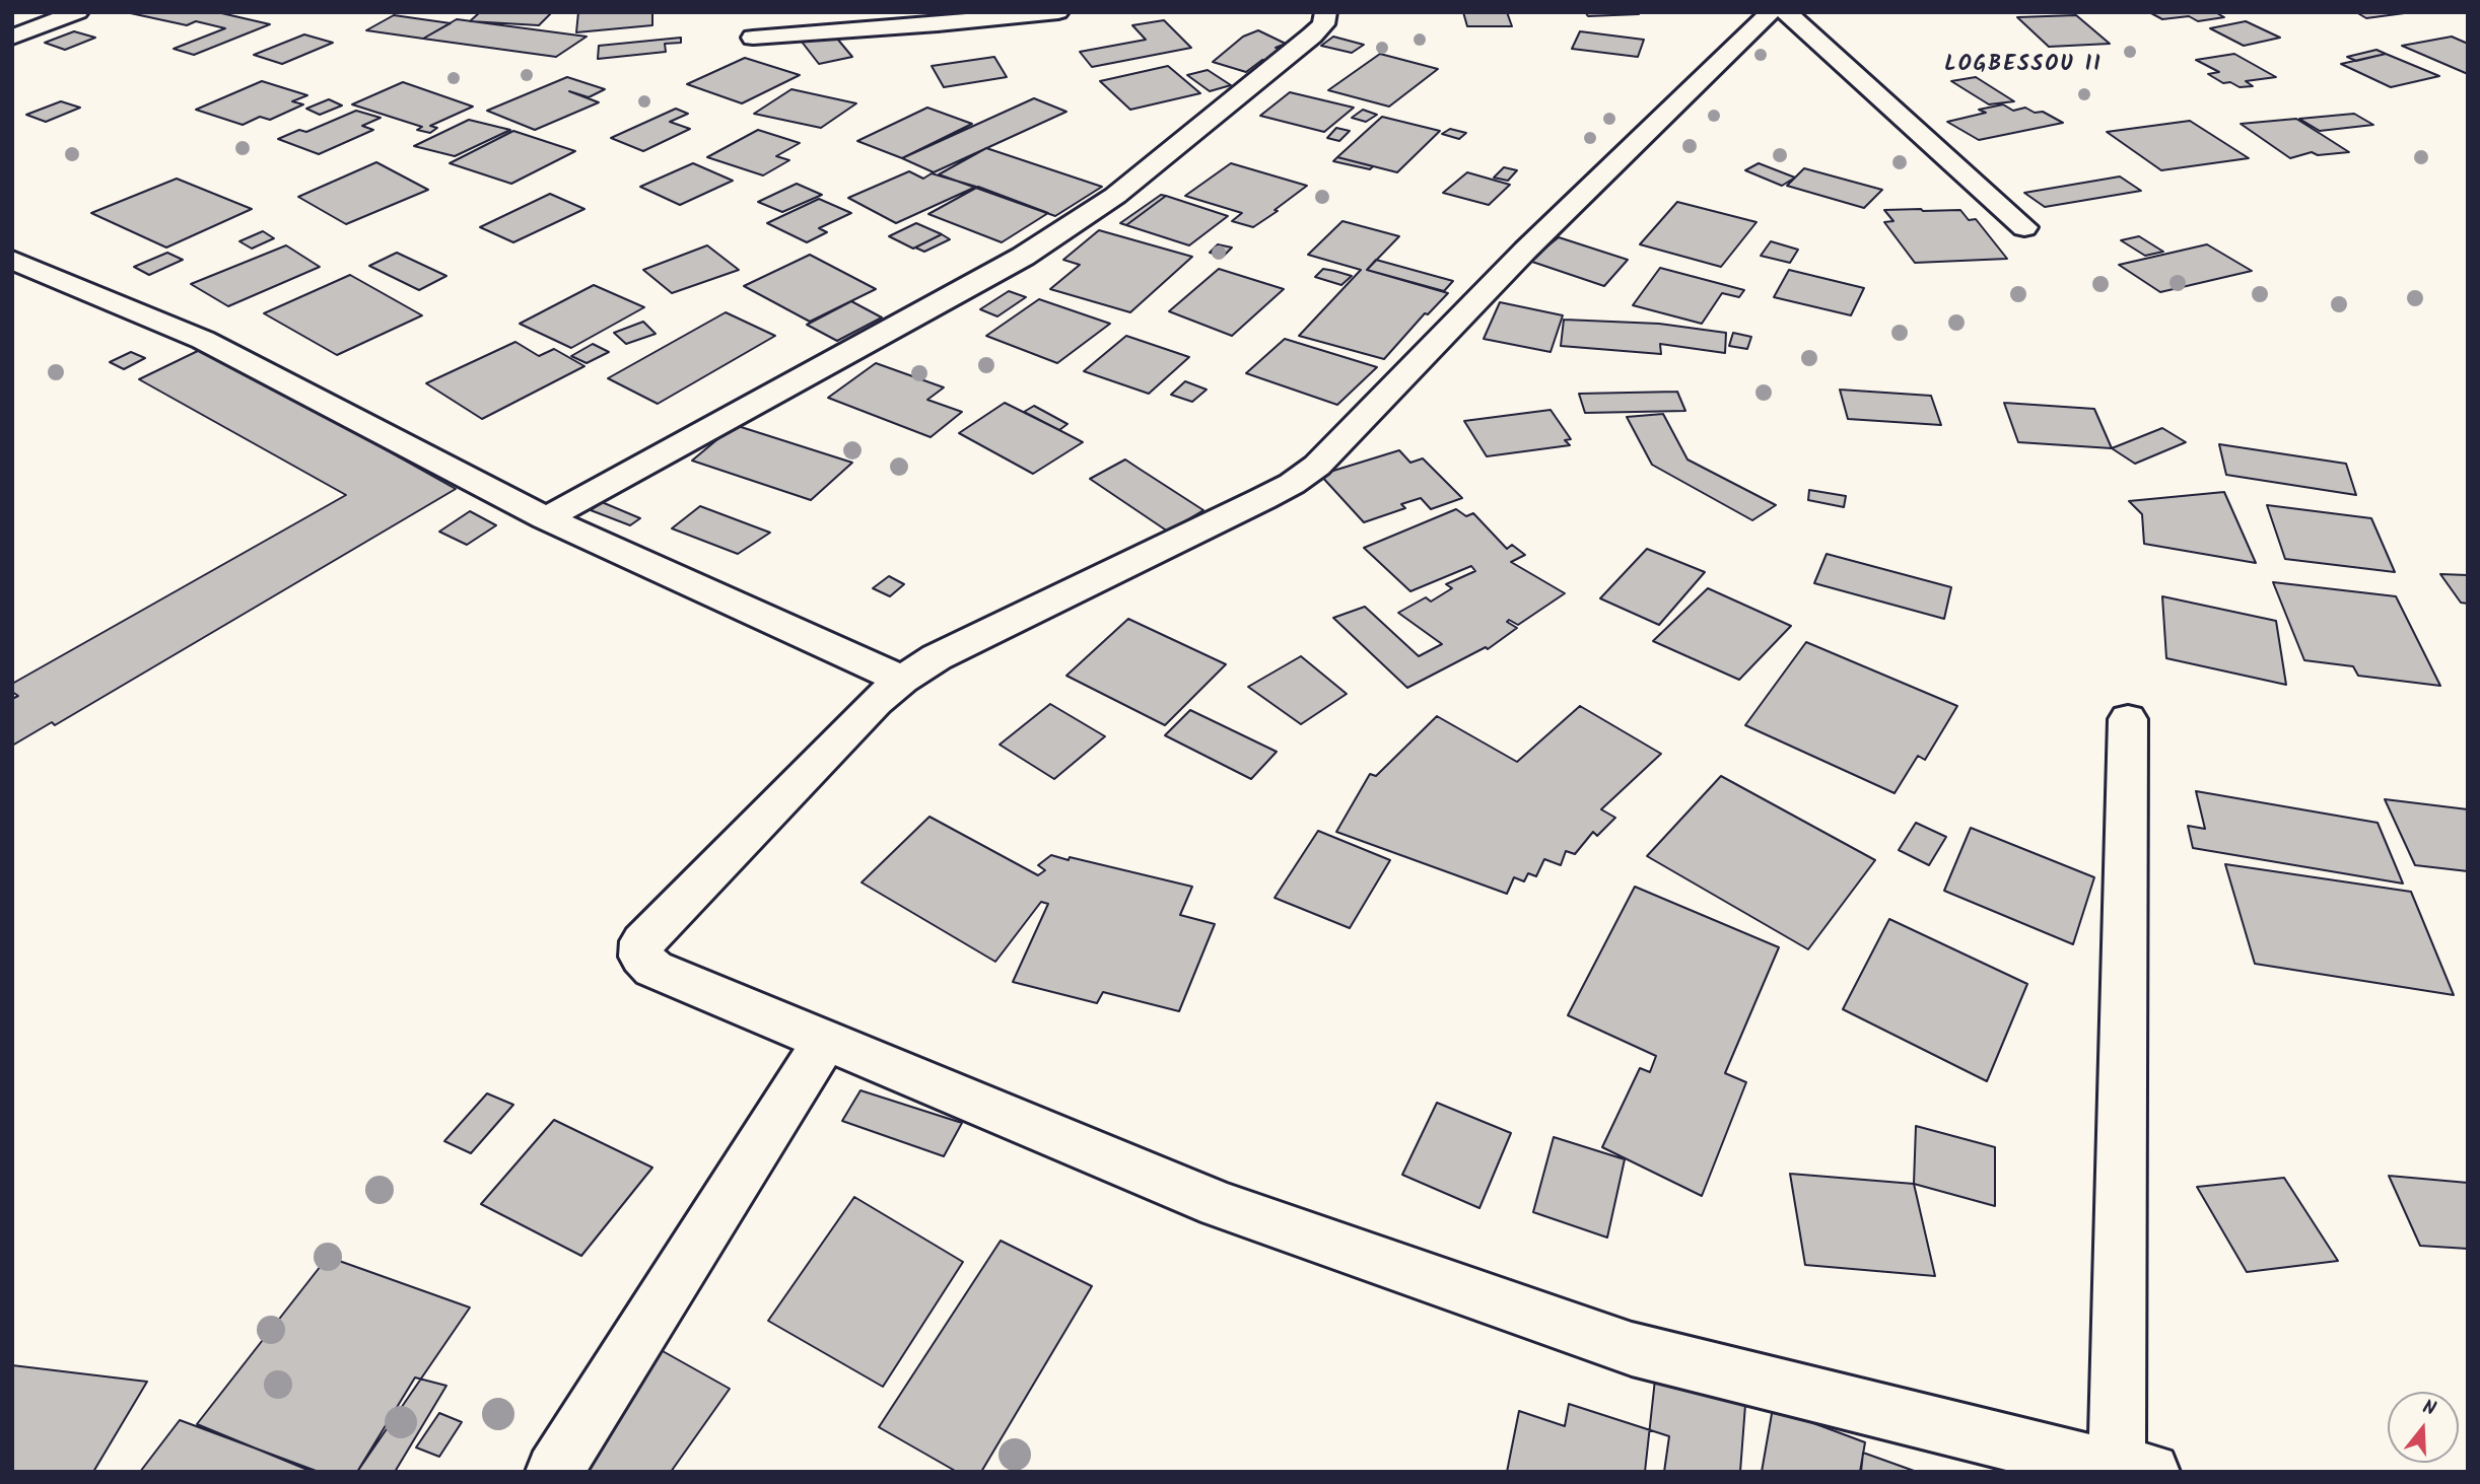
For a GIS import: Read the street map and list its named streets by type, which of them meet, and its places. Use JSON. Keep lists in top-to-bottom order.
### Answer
{
  "districts": ["LOGBESSOU II"],
  "north": "top"
}
